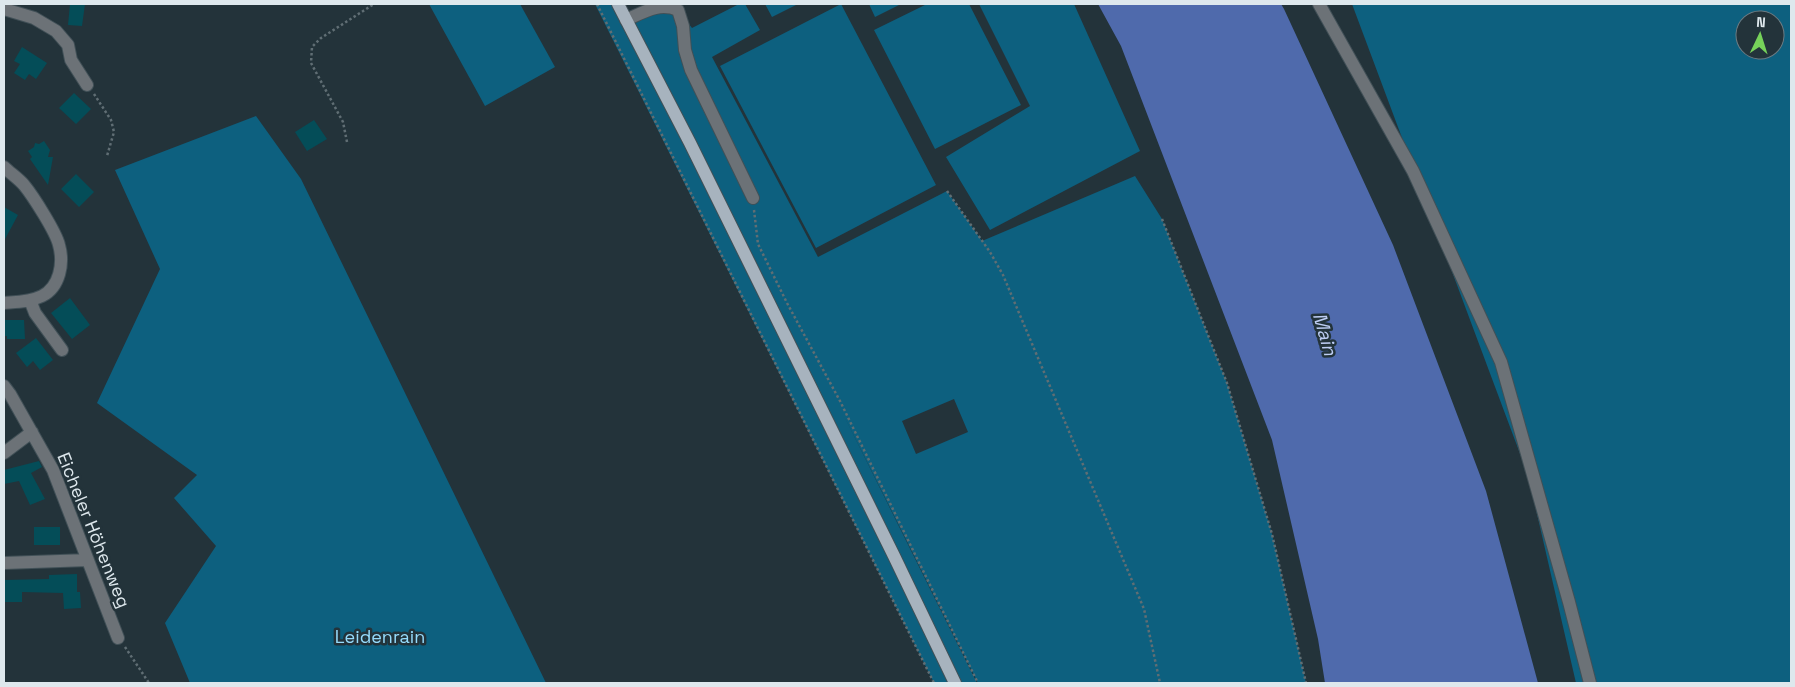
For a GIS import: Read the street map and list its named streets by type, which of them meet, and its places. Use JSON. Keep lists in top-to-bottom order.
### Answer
{
  "streets": {
    "street": ["Eicheler Höhenweg"]
  },
  "water": ["Main"],
  "parks": ["Leidenrain"],
  "north": "top"
}
